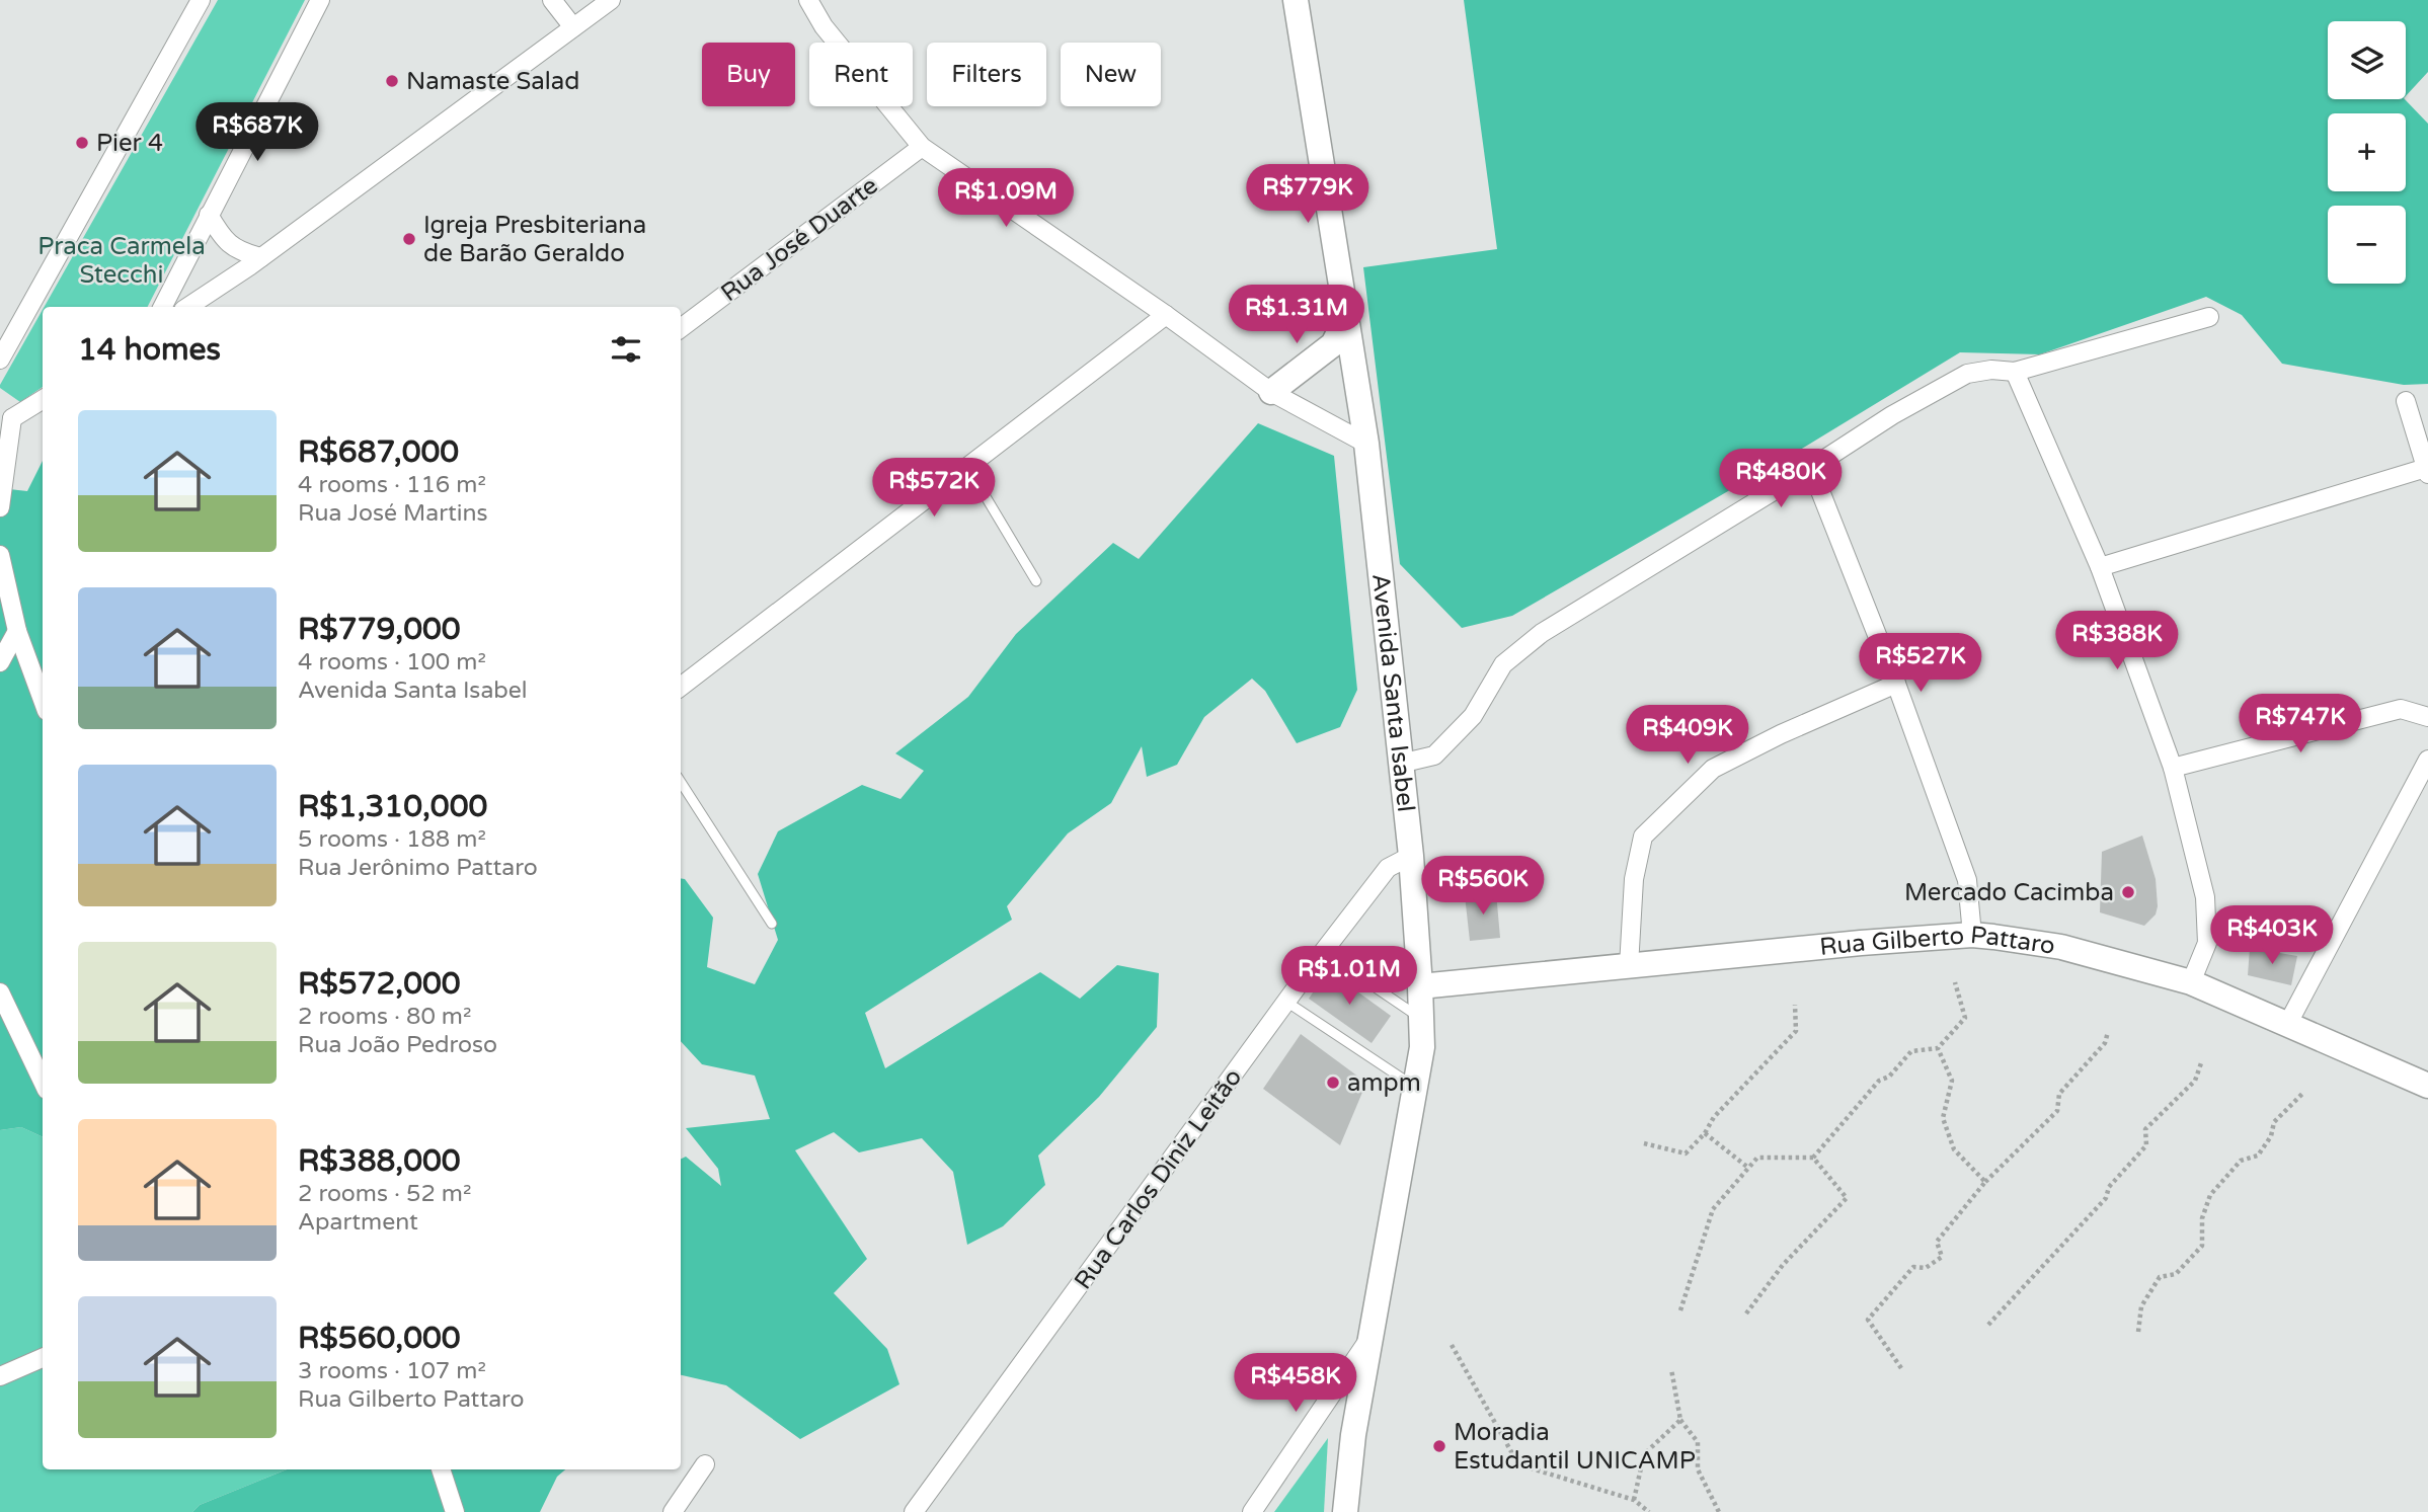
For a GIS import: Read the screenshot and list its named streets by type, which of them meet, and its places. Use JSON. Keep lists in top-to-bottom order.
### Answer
{
  "streets": {
    "main road": ["Avenida Santa Isabel", "Rua Gilberto Pattaro"],
    "street": ["Rua José Duarte", "Rua Carlos Diniz Leitão"]
  },
  "crossings": [
    ["Avenida Santa Isabel", "Rua Gilberto Pattaro"],
    ["Avenida Santa Isabel", "Rua Carlos Diniz Leitão"]
  ],
  "parks": ["Praca Carmela Stecchi"],
  "places": [
    "Namaste Salad",
    "Pier 4",
    "Igreja Presbiteriana de Barão Geraldo",
    "Mercado Cacimba",
    "ampm",
    "Moradia Estudantil UNICAMP"
  ],
  "page": {
    "map_buttons": ["+", "−"],
    "chip": [
      "Buy",
      "Rent",
      "Filters",
      "New"
    ],
    "price": [
      "R$687K",
      "R$779K",
      "R$1.09M",
      "R$1.31M",
      "R$480K",
      "R$572K",
      "R$388K",
      "R$527K",
      "R$747K",
      "R$409K",
      "R$560K",
      "R$403K",
      "R$1.01M",
      "R$458K"
    ],
    "heading": "14 homes",
    "list": [
      {
        "name": "R$687,000",
        "note": "4 rooms · 116 m² · Rua José Martins"
      },
      {
        "name": "R$779,000",
        "note": "4 rooms · 100 m² · Avenida Santa Isabel"
      },
      {
        "name": "R$1,310,000",
        "note": "5 rooms · 188 m² · Rua Jerônimo Pattaro"
      },
      {
        "name": "R$572,000",
        "note": "2 rooms · 80 m² · Rua João Pedroso"
      },
      {
        "name": "R$388,000",
        "note": "2 rooms · 52 m² · Apartment"
      },
      {
        "name": "R$560,000",
        "note": "3 rooms · 107 m² · Rua Gilberto Pattaro"
      }
    ]
  }
}
